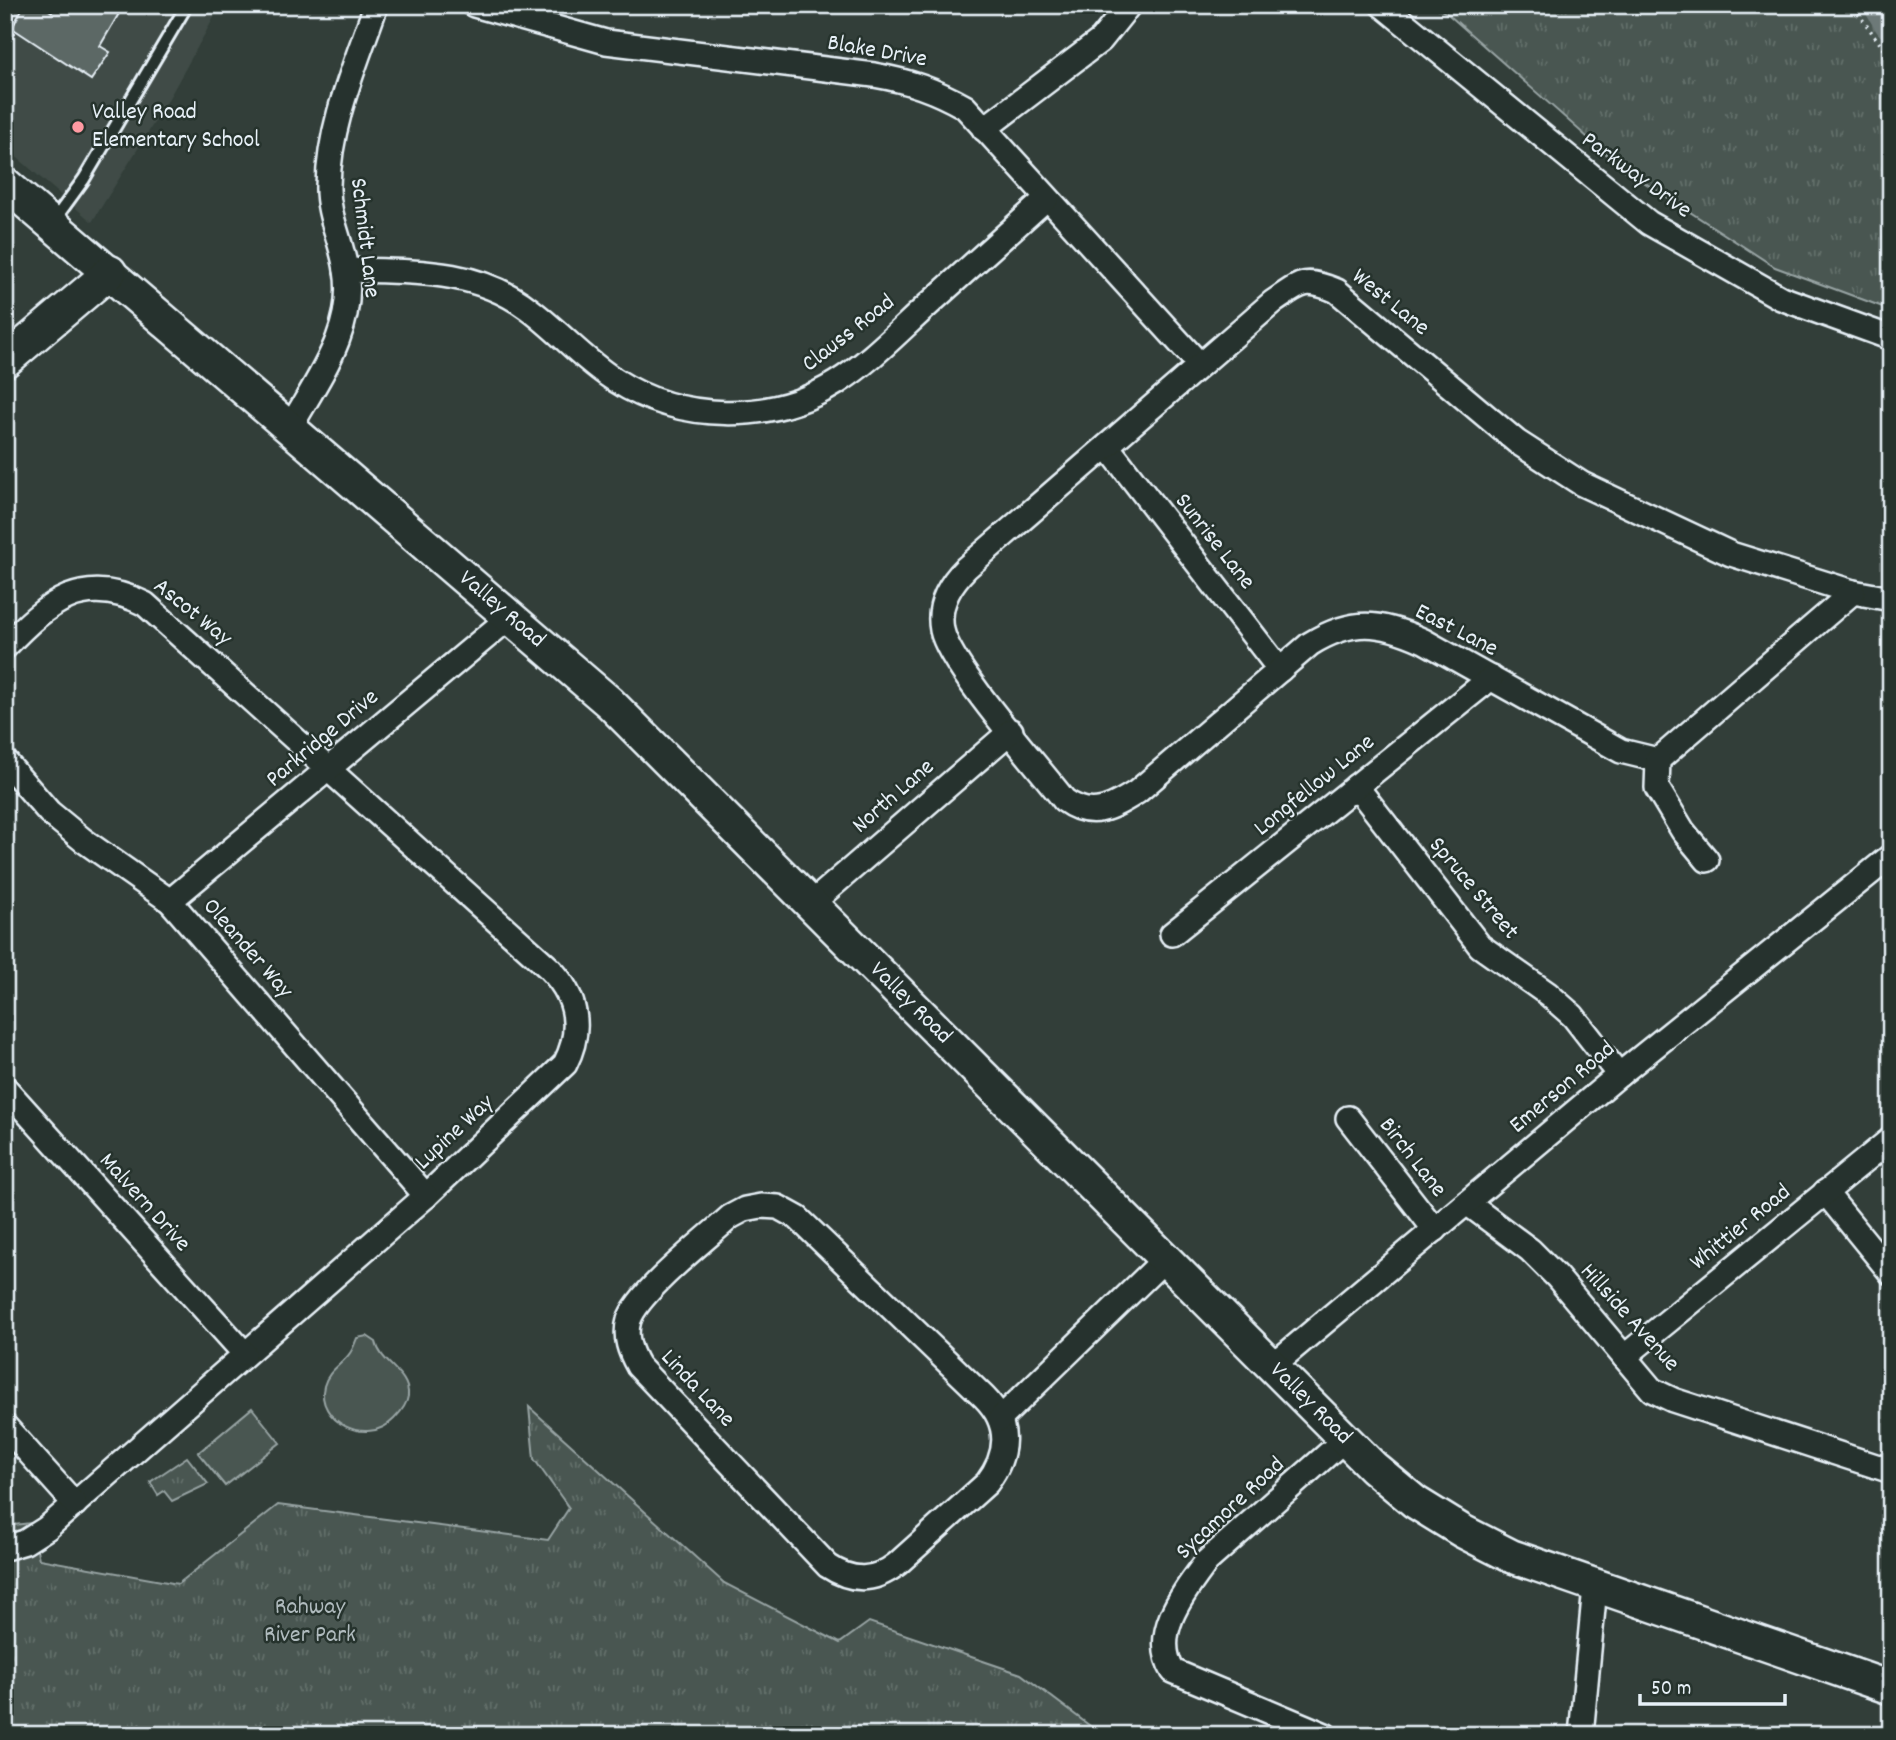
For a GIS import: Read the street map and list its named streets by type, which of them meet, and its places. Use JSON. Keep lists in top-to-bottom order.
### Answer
{
  "streets": {
    "street": [
      "Blake Drive",
      "Parkway Drive",
      "Schmidt Lane",
      "West Lane",
      "Clauss Road",
      "Sunrise Lane",
      "Valley Road",
      "Ascot Way",
      "East Lane",
      "Parkridge Drive",
      "Longfellow Lane",
      "North Lane",
      "Spruce Street",
      "Oleander Way",
      "Emerson Road",
      "Lupine Way",
      "Birch Lane",
      "Malvern Drive",
      "Whittier Road",
      "Hillside Avenue",
      "Linda Lane",
      "Sycamore Road"
    ]
  },
  "crossings": [
    ["Blake Drive", "West Lane"],
    ["Blake Drive", "Clauss Road"],
    ["Schmidt Lane", "Clauss Road"],
    ["Schmidt Lane", "Valley Road"],
    ["West Lane", "Sunrise Lane"],
    ["West Lane", "East Lane"],
    ["West Lane", "North Lane"],
    ["Sunrise Lane", "East Lane"],
    ["Valley Road", "Parkridge Drive"],
    ["Valley Road", "North Lane"],
    ["Valley Road", "Emerson Road"],
    ["Valley Road", "Sycamore Road"],
    ["Ascot Way", "Parkridge Drive"],
    ["Ascot Way", "Lupine Way"],
    ["East Lane", "Longfellow Lane"],
    ["East Lane", "North Lane"],
    ["Parkridge Drive", "Oleander Way"],
    ["Parkridge Drive", "Lupine Way"],
    ["Longfellow Lane", "Spruce Street"],
    ["Spruce Street", "Emerson Road"],
    ["Oleander Way", "Lupine Way"],
    ["Emerson Road", "Birch Lane"],
    ["Emerson Road", "Hillside Avenue"],
    ["Lupine Way", "Malvern Drive"],
    ["Whittier Road", "Hillside Avenue"]
  ],
  "parks": ["Rahway River Park"],
  "places": ["Valley Road Elementary School"],
  "scale_bar": "50 m"
}
